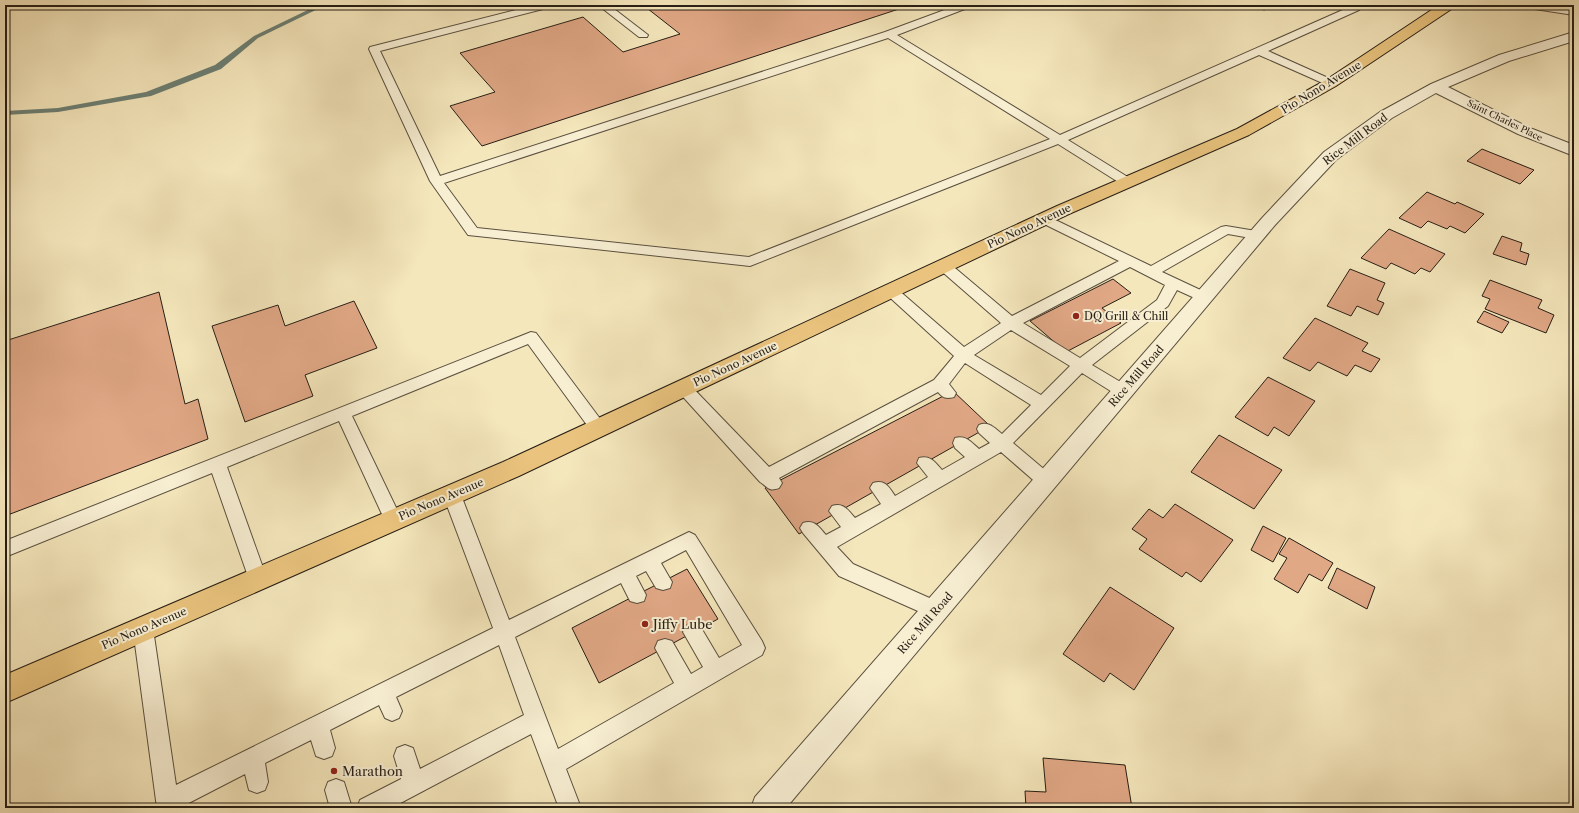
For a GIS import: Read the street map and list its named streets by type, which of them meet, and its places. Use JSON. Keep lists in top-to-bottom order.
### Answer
{
  "streets": {
    "main road": ["Pio Nono Avenue"],
    "street": ["Saint Charles Place", "Rice Mill Road"]
  },
  "crossings": [
    ["Saint Charles Place", "Rice Mill Road"]
  ],
  "places": ["DQ Grill & Chill", "Jiffy Lube", "Marathon"]
}
